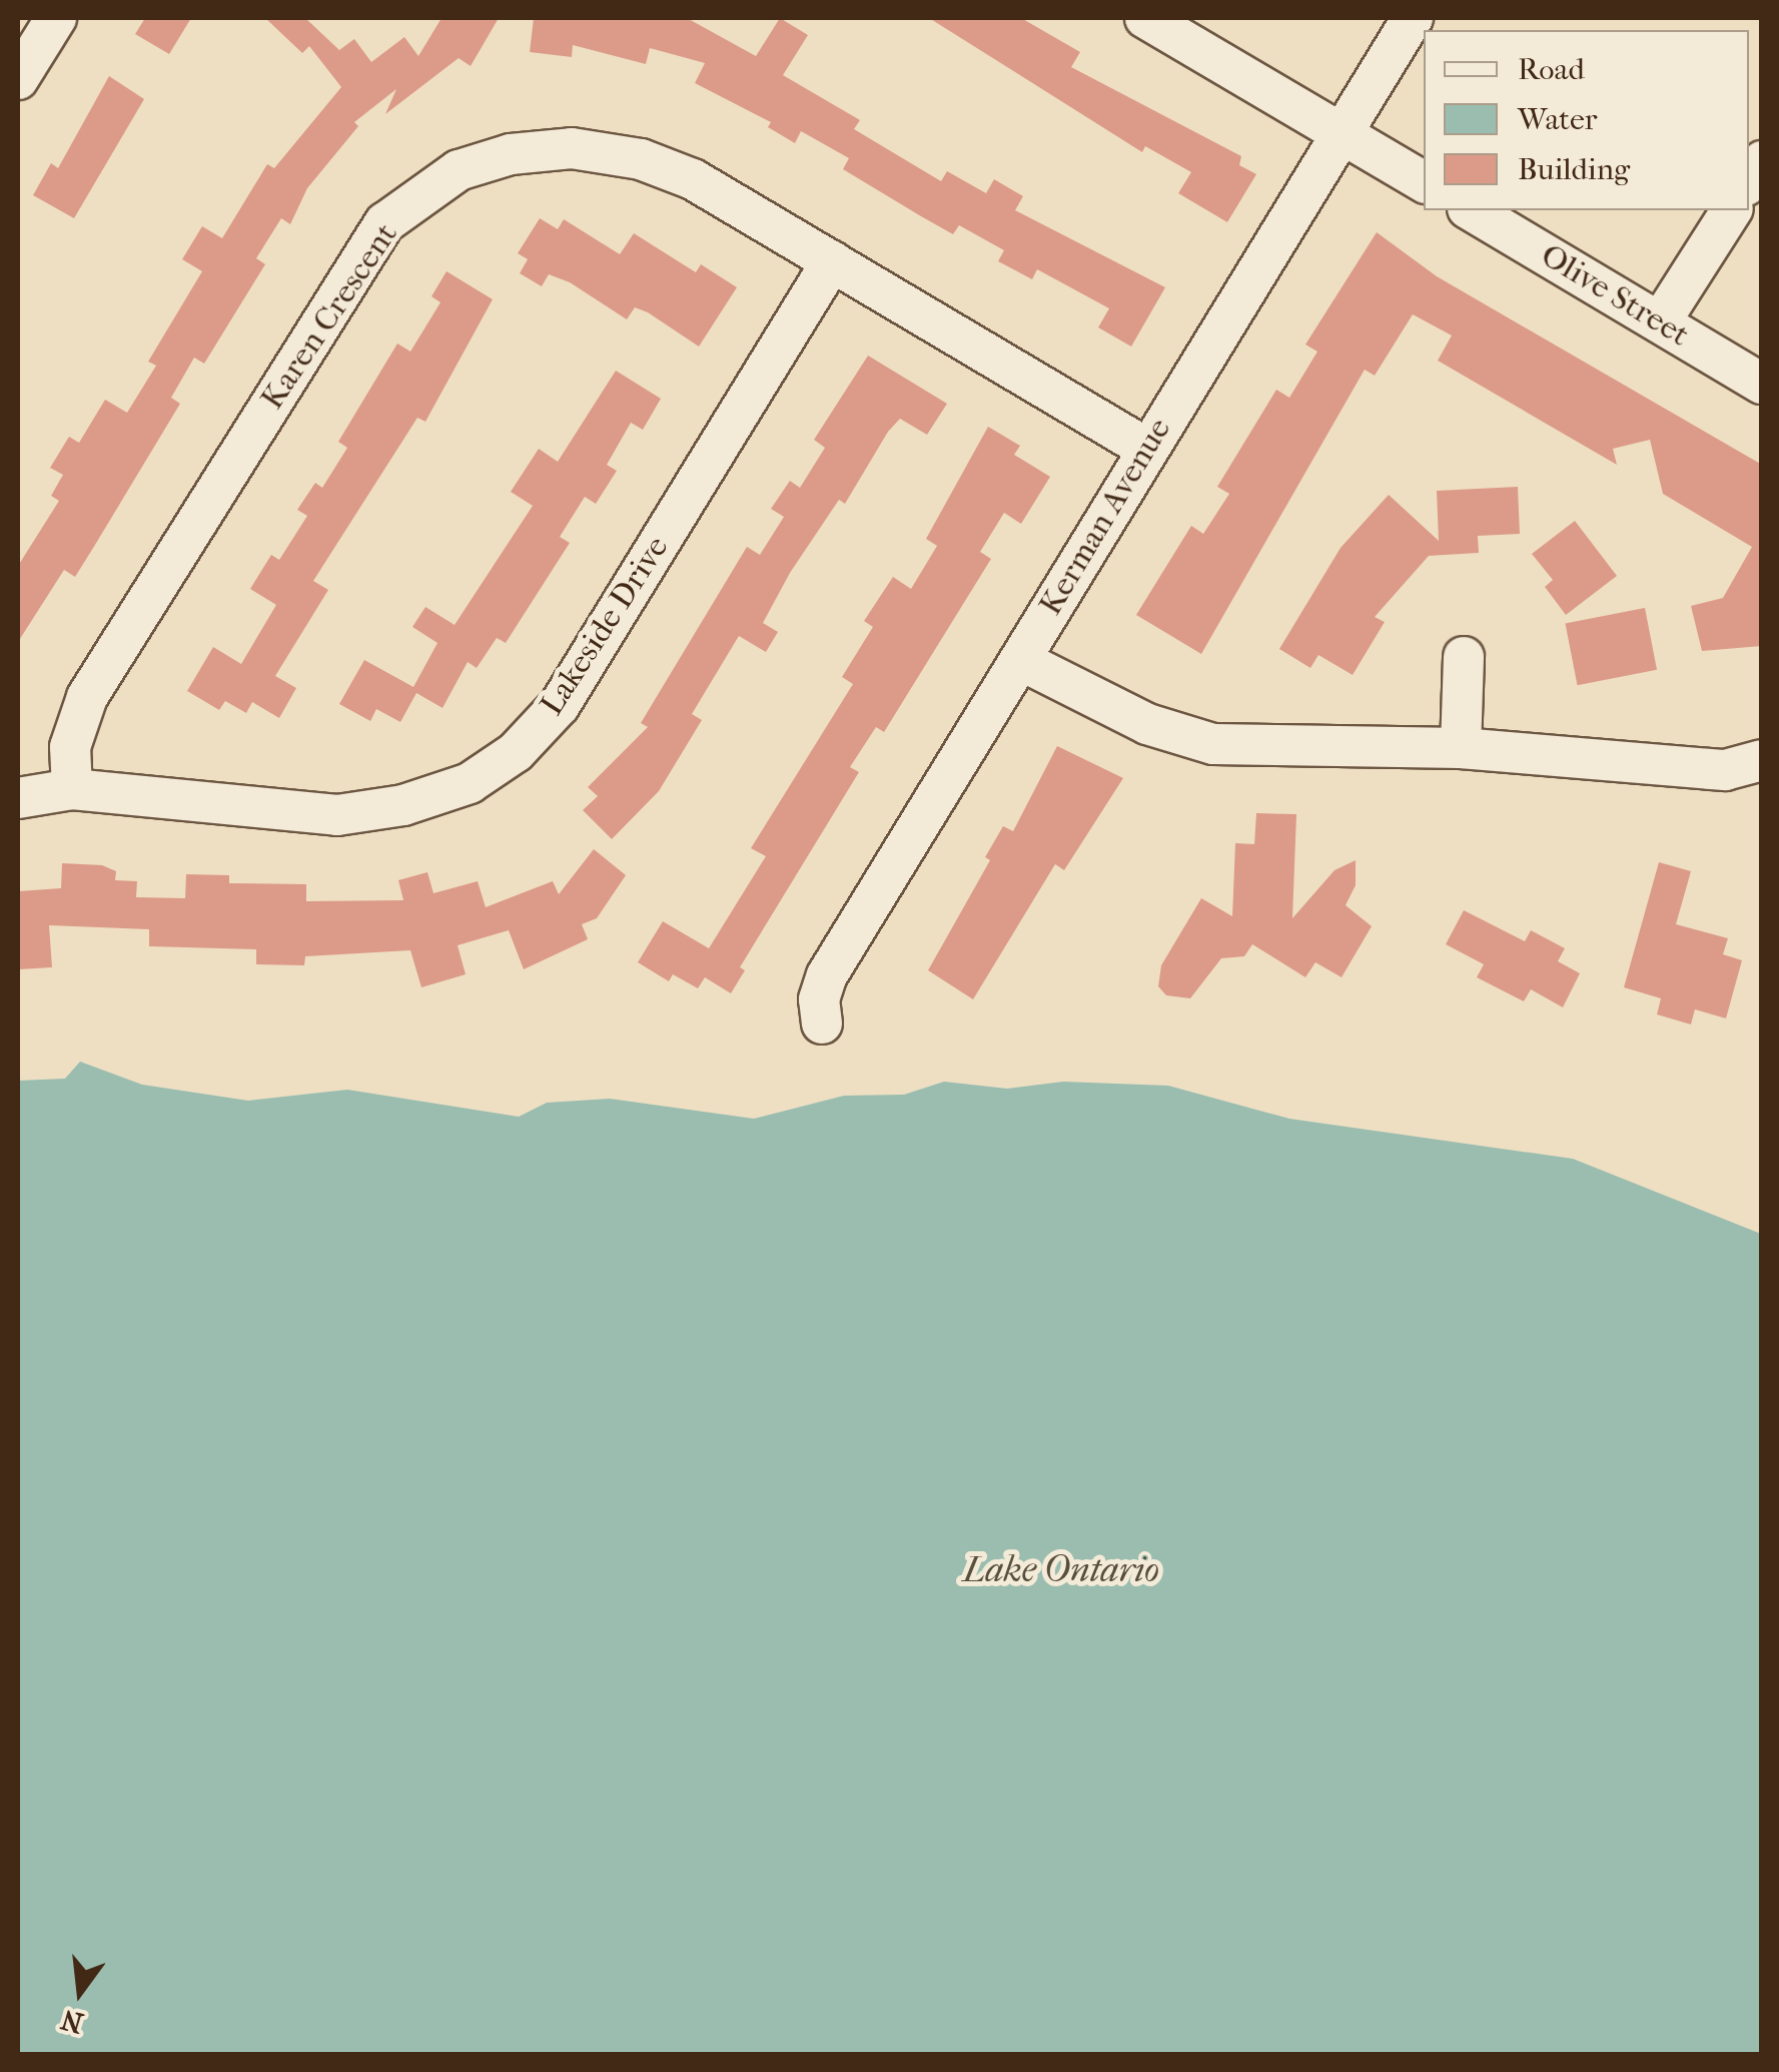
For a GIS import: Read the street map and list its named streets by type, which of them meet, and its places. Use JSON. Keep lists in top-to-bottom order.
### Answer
{
  "streets": {
    "street": [
      "Olive Street",
      "Karen Crescent",
      "Kerman Avenue",
      "Lakeside Drive"
    ]
  },
  "crossings": [
    ["Karen Crescent", "Kerman Avenue"],
    ["Karen Crescent", "Lakeside Drive"]
  ],
  "water": ["Lake Ontario"],
  "legend": ["Road", "Water", "Building"],
  "north": "bottom"
}
